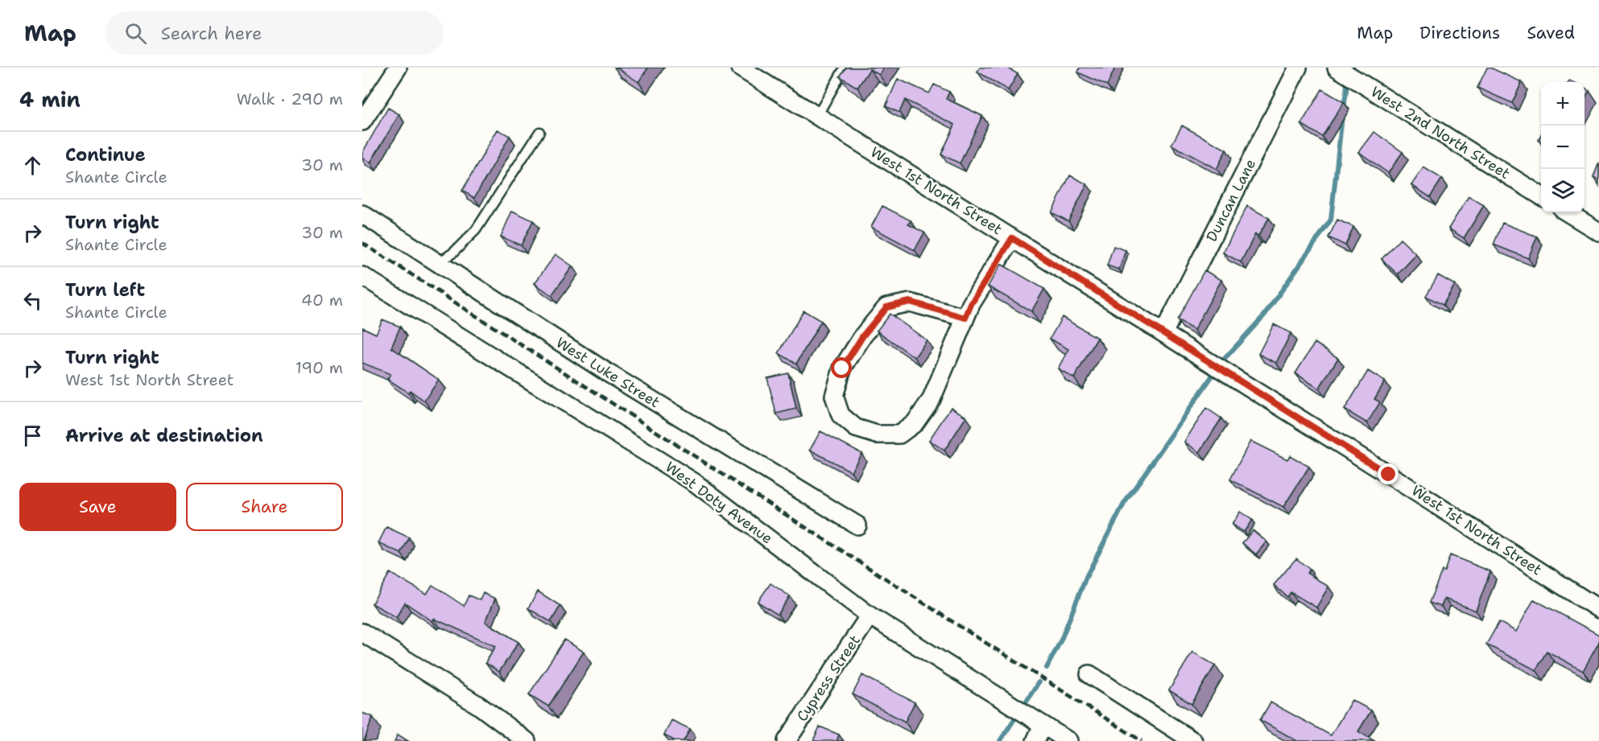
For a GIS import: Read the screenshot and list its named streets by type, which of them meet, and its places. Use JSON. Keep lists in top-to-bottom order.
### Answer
{
  "streets": {
    "street": [
      "West 2nd North Street",
      "West 1st North Street",
      "Duncan Lane",
      "West Luke Street",
      "West Doty Avenue",
      "Cypress Street"
    ]
  },
  "crossings": [
    ["West 1st North Street", "Duncan Lane"],
    ["West Doty Avenue", "Cypress Street"]
  ],
  "page": {
    "header": "Map",
    "search": "Search here",
    "nav": ["Map", "Directions", "Saved"],
    "heading": ["4 min", "Walk · 290 m"],
    "map_buttons": ["+", "−"],
    "list": [
      ["Continue", "Shante Circle", "30 m"],
      ["Turn right", "Shante Circle", "30 m"],
      ["Turn left", "Shante Circle", "40 m"],
      ["Turn right", "West 1st North Street", "190 m"],
      "Arrive at destination"
    ],
    "buttons": ["Save", "Share"]
  }
}
